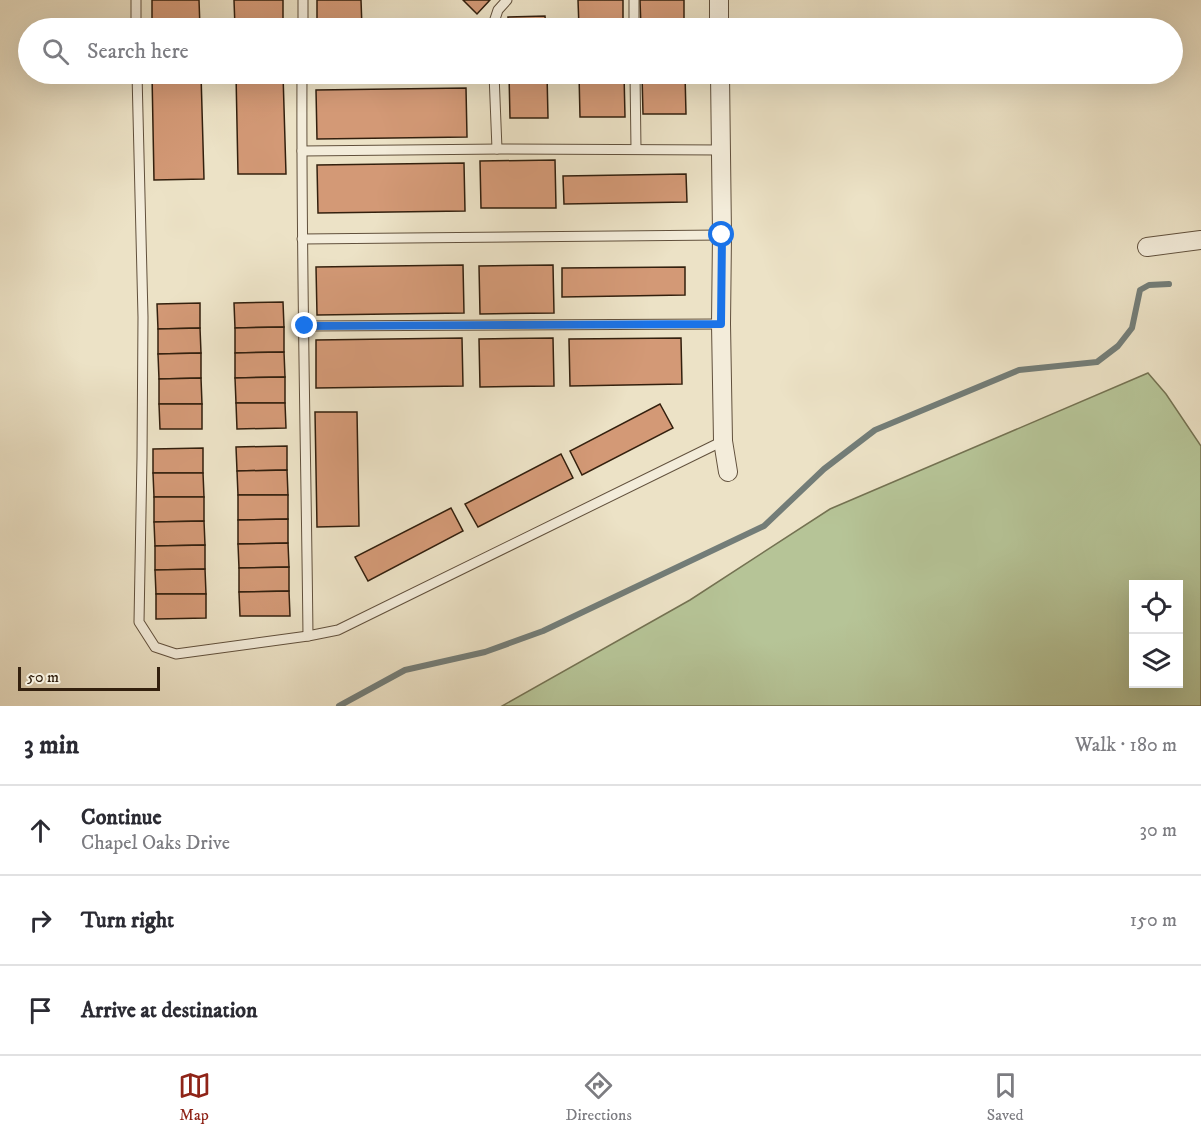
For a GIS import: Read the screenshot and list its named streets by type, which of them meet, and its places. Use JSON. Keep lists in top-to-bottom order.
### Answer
{
  "scale_bar": "50 m",
  "page": {
    "search": "Search here",
    "scale": "50 m",
    "heading": ["3 min", "Walk · 180 m"],
    "list": [
      ["Continue", "Chapel Oaks Drive", "30 m"],
      ["Turn right", "150 m"],
      "Arrive at destination"
    ],
    "nav": ["Map", "Directions", "Saved"]
  }
}
